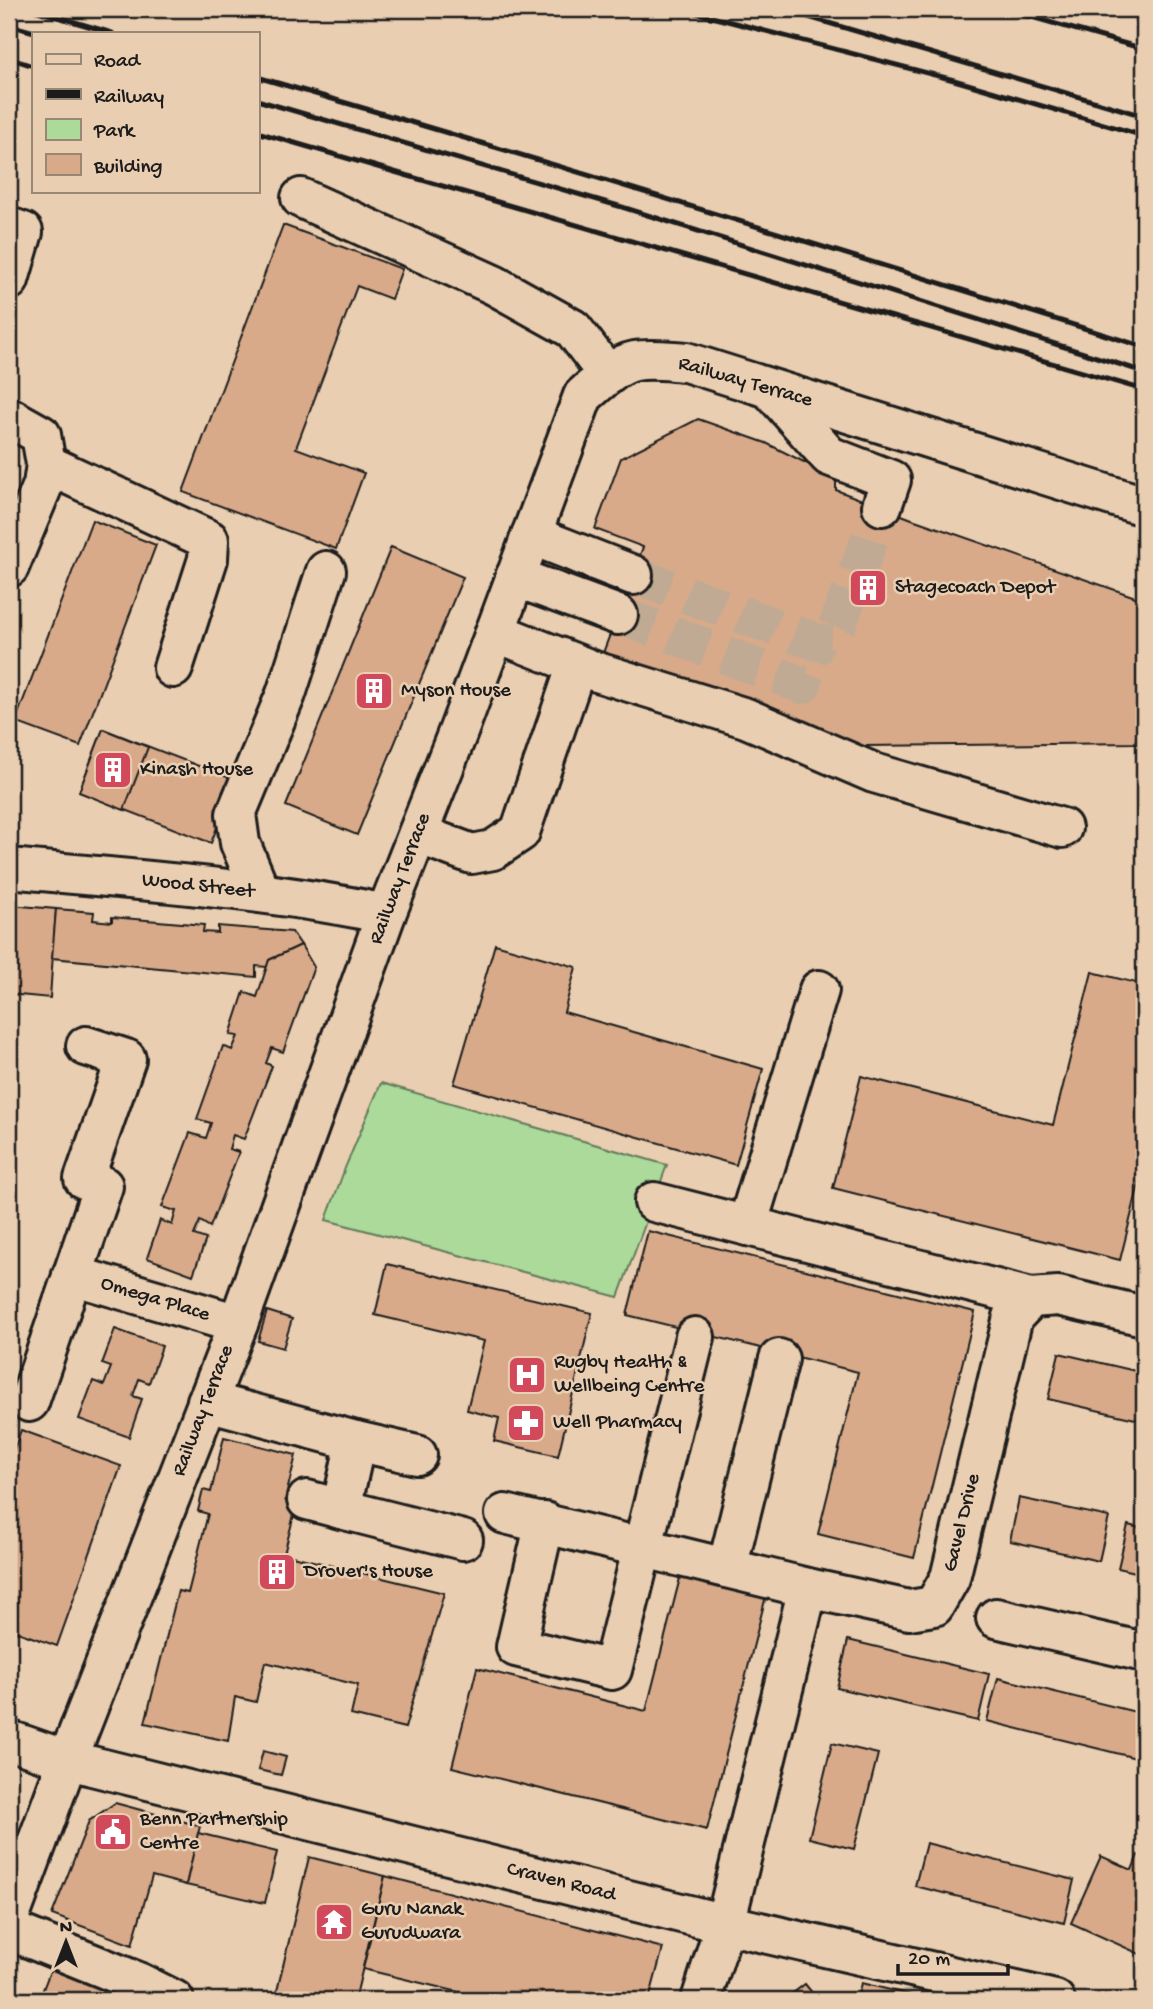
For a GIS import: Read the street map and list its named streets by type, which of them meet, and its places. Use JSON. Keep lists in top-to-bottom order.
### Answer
{
  "streets": {
    "street": [
      "Railway Terrace",
      "Wood Street",
      "Omega Place",
      "Gavel Drive",
      "Craven Road"
    ]
  },
  "crossings": [
    ["Railway Terrace", "Wood Street"],
    ["Railway Terrace", "Omega Place"],
    ["Railway Terrace", "Craven Road"]
  ],
  "places": {
    "building": [
      "Stagecoach Depot",
      "Myson House",
      "Kinash House",
      "Drover's House"
    ],
    "hospital": ["Rugby Health & Wellbeing Centre"],
    "pharmacy": ["Well Pharmacy"],
    "public building": ["Benn Partnership Centre"],
    "temple": ["Guru Nanak Gurudwara"]
  },
  "legend": [
    "Road",
    "Railway",
    "Park",
    "Building"
  ],
  "scale_bar": "20 m",
  "north": "top"
}
